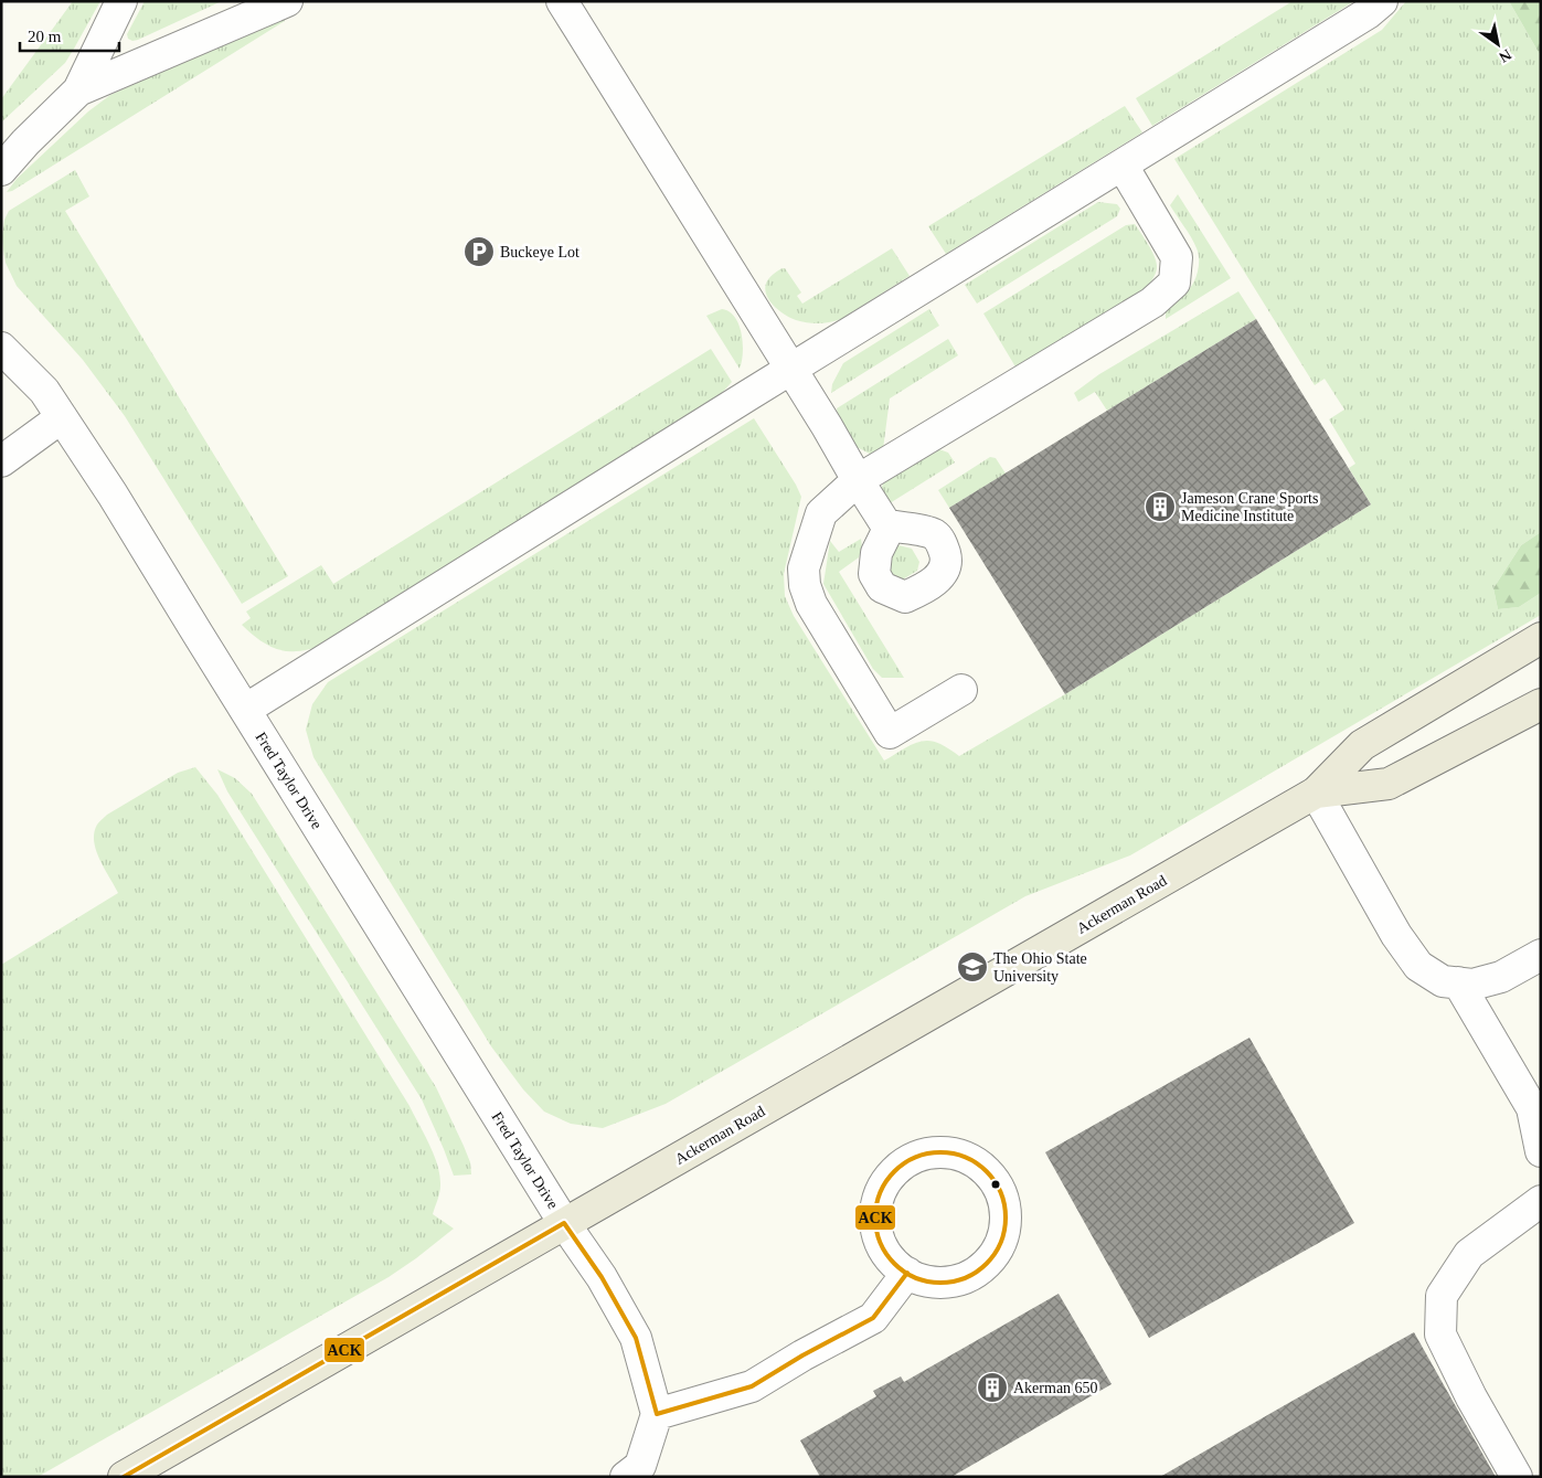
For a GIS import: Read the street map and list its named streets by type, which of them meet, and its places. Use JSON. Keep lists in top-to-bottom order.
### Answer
{
  "streets": {
    "main road": ["Ackerman Road"],
    "street": ["Fred Taylor Drive"]
  },
  "crossings": [
    ["Fred Taylor Drive", "Ackerman Road"]
  ],
  "places": {
    "parking": ["Buckeye Lot"],
    "building": ["Jameson Crane Sports Medicine Institute", "Akerman 650"],
    "school or university": ["The Ohio State University"]
  },
  "lines": ["transit line ACK"],
  "scale_bar": "20 m",
  "north": "bottom right"
}
